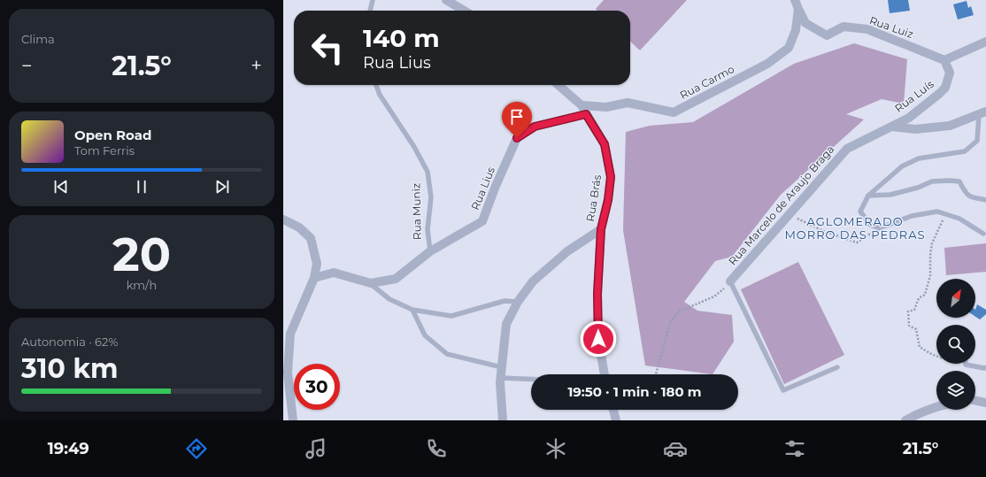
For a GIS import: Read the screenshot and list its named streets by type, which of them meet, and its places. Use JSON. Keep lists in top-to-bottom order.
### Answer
{
  "streets": {
    "street": [
      "Rua Luiz",
      "Rua Carmo",
      "Rua Luís",
      "Rua Lius",
      "Rua Brás",
      "Rua Marcelo de Araujo Braga",
      "Rua Muniz"
    ]
  },
  "crossings": [
    ["Rua Luiz", "Rua Carmo"],
    ["Rua Luiz", "Rua Luís"],
    ["Rua Carmo", "Rua Brás"],
    ["Rua Luís", "Rua Marcelo de Araujo Braga"],
    ["Rua Lius", "Rua Brás"],
    ["Rua Lius", "Rua Muniz"]
  ],
  "districts": ["AGLOMERADO MORRO DAS PEDRAS"],
  "north": "top right",
  "page": {
    "tile": [
      "Clima",
      ["20", "km/h"],
      ["Autonomia · 62%", "310 km"]
    ],
    "turn": ["140 m", "Rua Lius"],
    "heat": ["−", "21.5°", "+"],
    "song": ["Open Road", "Tom Ferris"],
    "limit": "30",
    "trip": "19:50 · 1 min · 180 m",
    "tabs": ["19:49", "21.5°"]
  }
}
